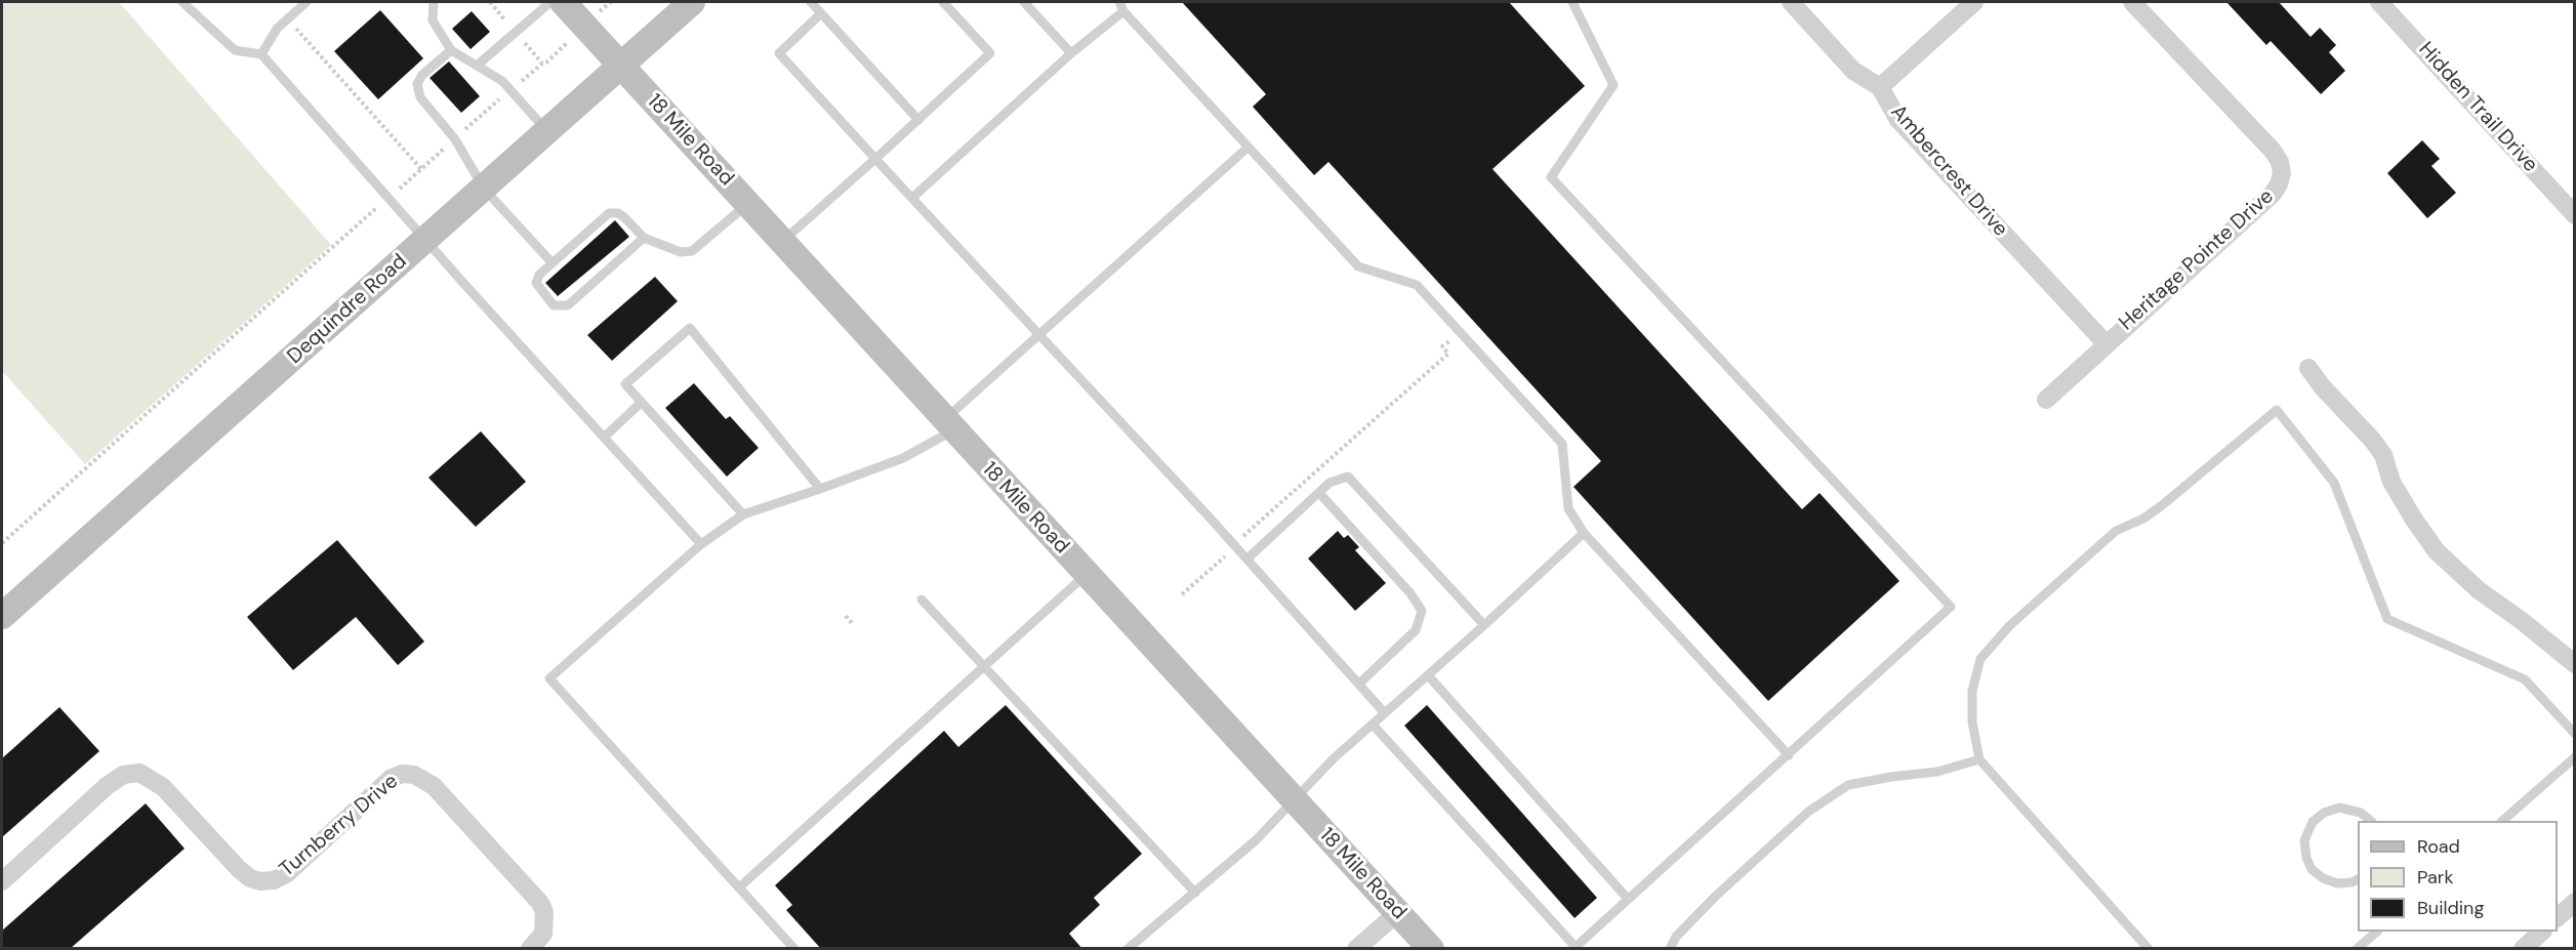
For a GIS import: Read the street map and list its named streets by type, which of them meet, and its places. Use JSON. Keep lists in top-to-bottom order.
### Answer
{
  "streets": {
    "main road": ["18 Mile Road", "Dequindre Road"],
    "street": [
      "Hidden Trail Drive",
      "Ambercrest Drive",
      "Heritage Pointe Drive",
      "Turnberry Drive"
    ]
  },
  "crossings": [
    ["18 Mile Road", "Dequindre Road"],
    ["Ambercrest Drive", "Heritage Pointe Drive"]
  ],
  "legend": ["Road", "Park", "Building"]
}
